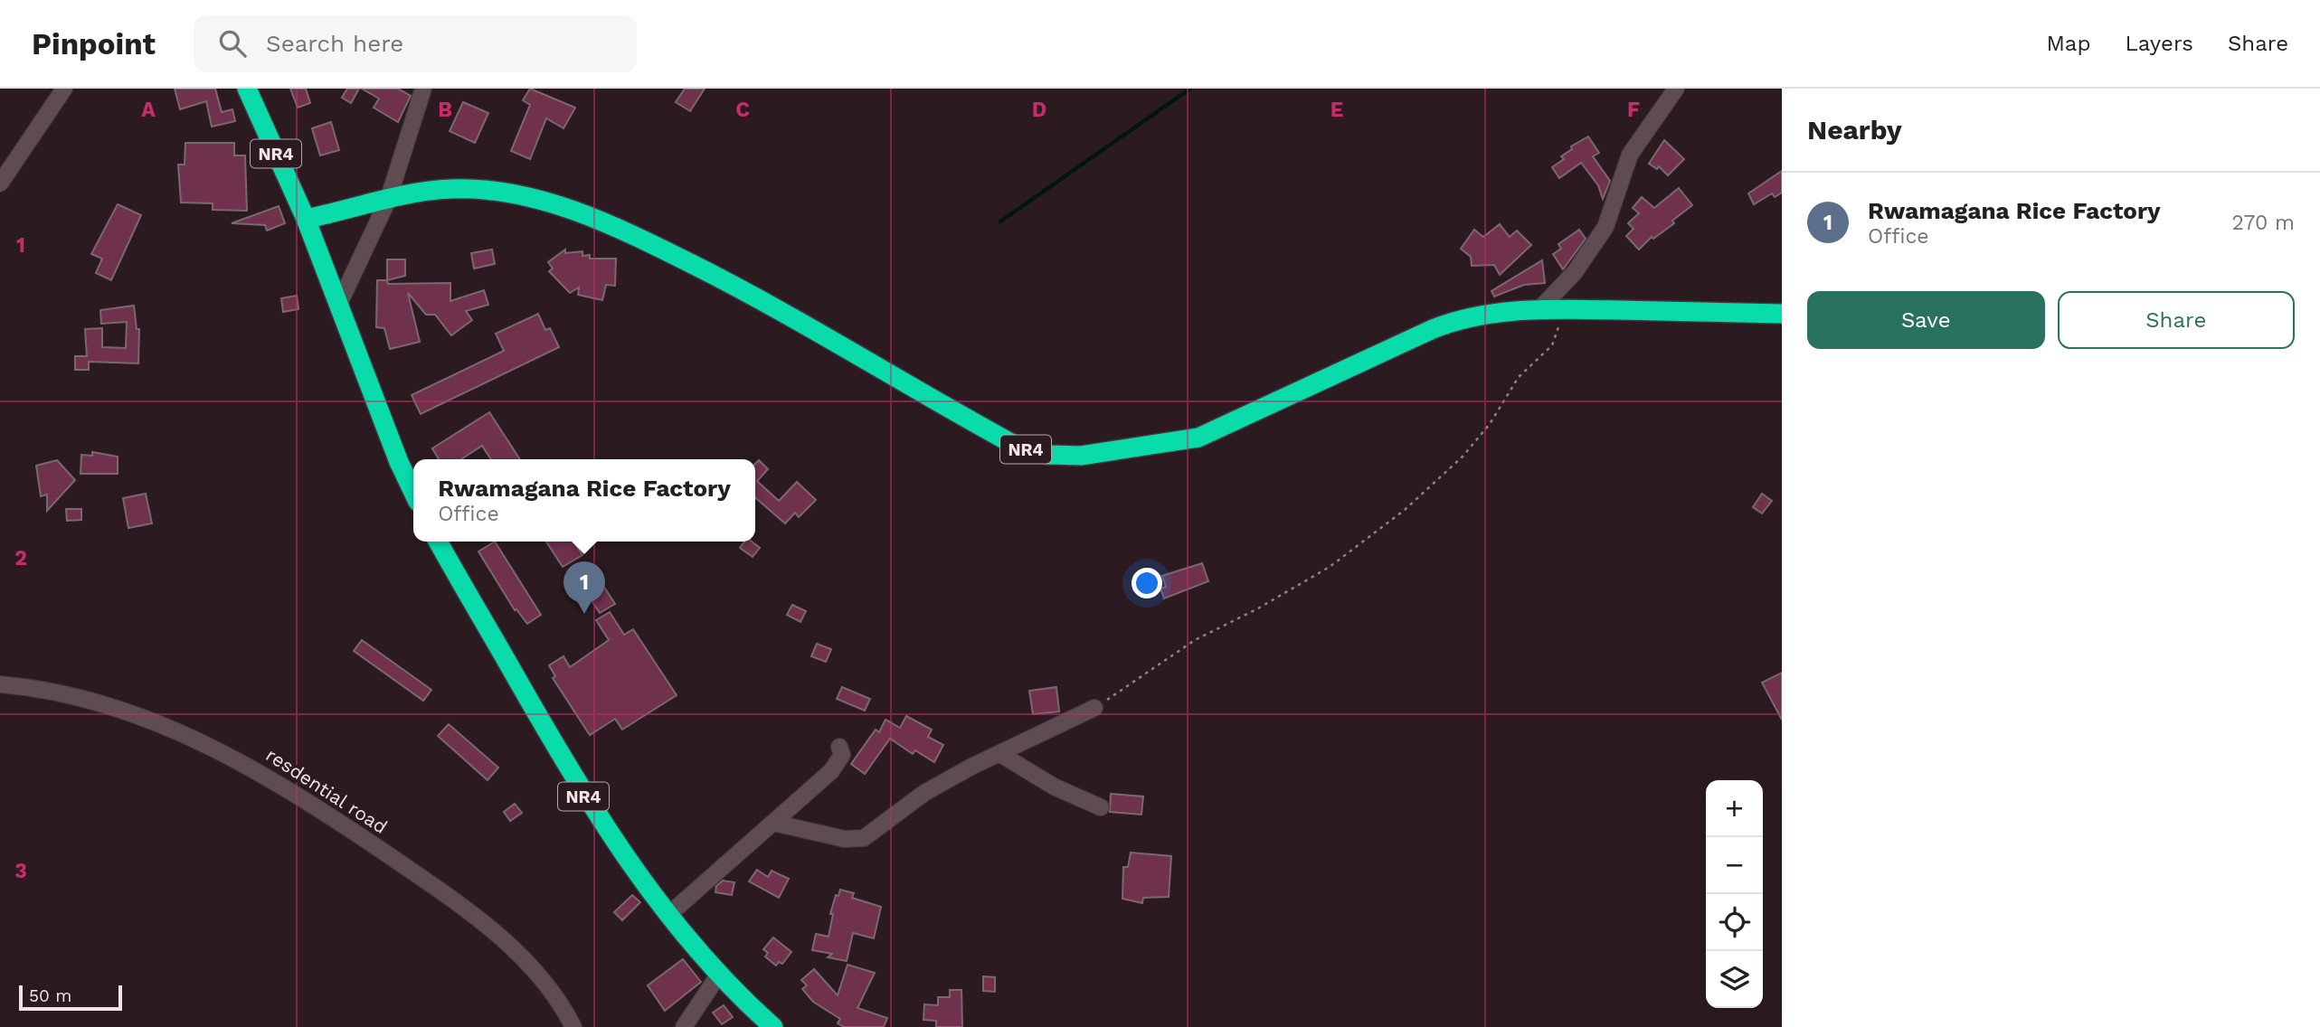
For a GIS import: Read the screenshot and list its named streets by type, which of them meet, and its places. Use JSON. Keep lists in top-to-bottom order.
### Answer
{
  "streets": {
    "highway": ["NR4"],
    "street": ["resdential road"]
  },
  "scale_bar": "50 m",
  "page": {
    "header": "Pinpoint",
    "search": "Search here",
    "nav": ["Map", "Layers", "Share"],
    "heading": "Nearby",
    "list": [
      {
        "mark": "1",
        "name": "Rwamagana Rice Factory",
        "note": "Office",
        "value": "270 m"
      }
    ],
    "buttons": ["Save", "Share"],
    "popup": ["Rwamagana Rice Factory", "Office"],
    "pins": "1",
    "map_buttons": ["+", "−"],
    "scale": "50 m"
  },
  "grid": {
    "columns": [
      "A",
      "B",
      "C",
      "D",
      "E",
      "F"
    ],
    "rows": ["1", "2", "3"]
  }
}
